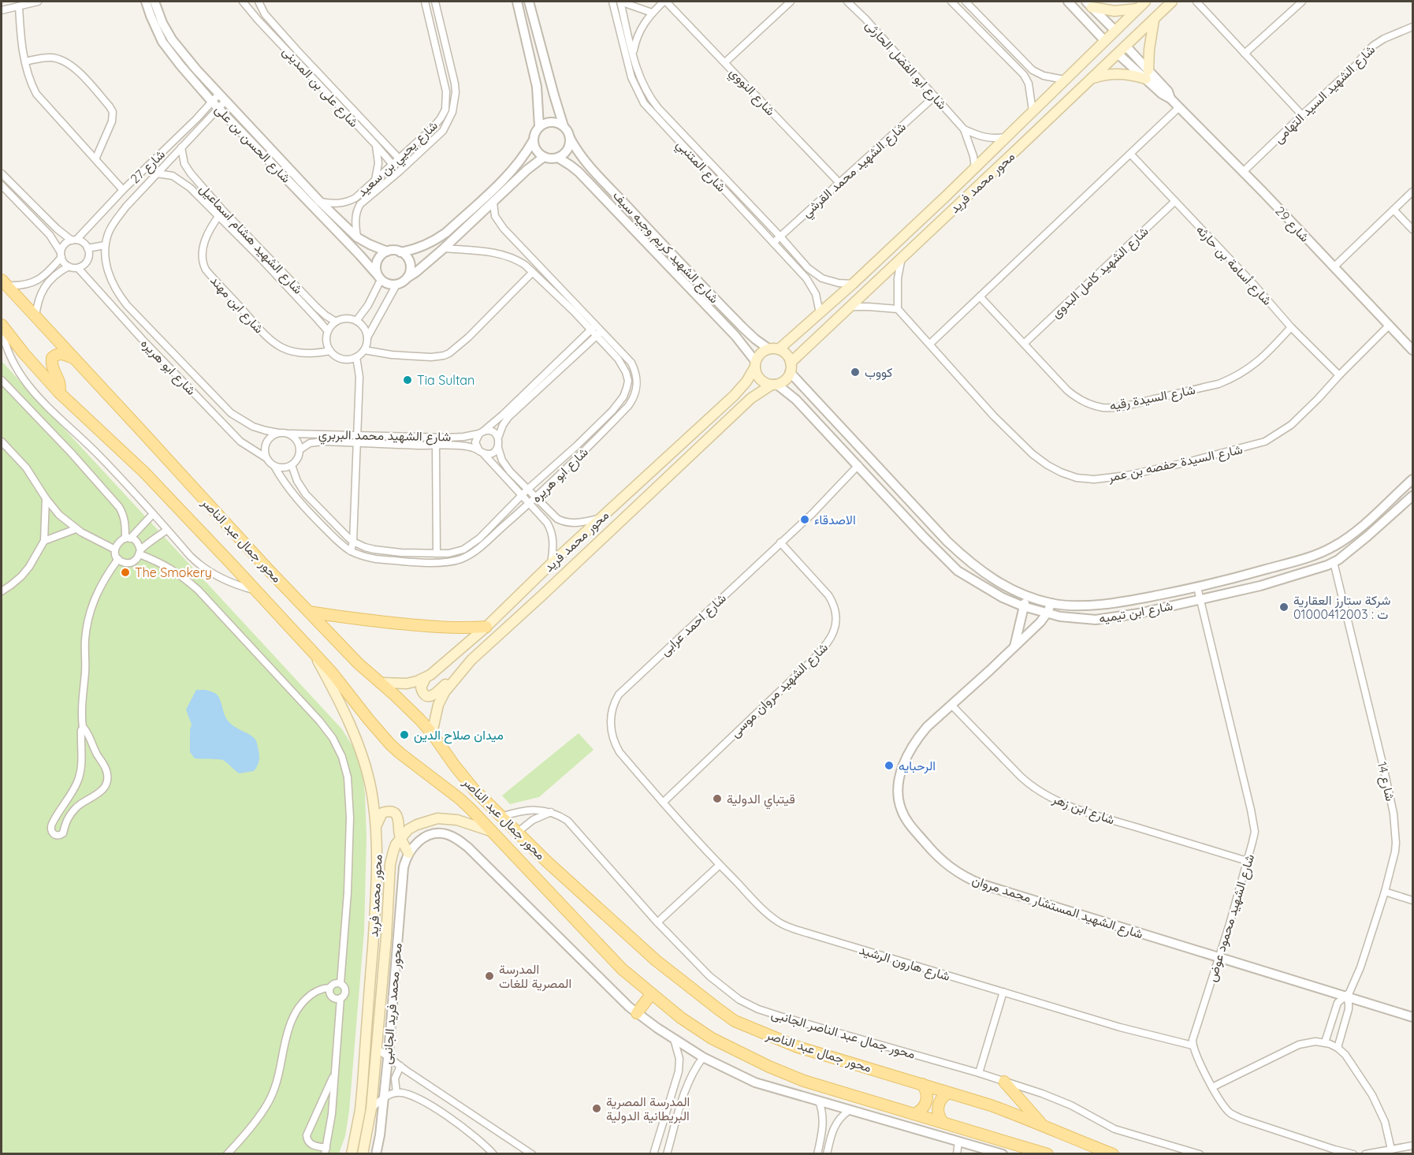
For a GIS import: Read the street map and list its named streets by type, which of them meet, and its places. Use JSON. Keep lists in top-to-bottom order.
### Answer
{
  "streets": {
    "main road": ["محور محمد فريد", "محور جمال عبد الناصر"],
    "street": [
      "شارع ابو الفضل الحارثى",
      "شارع على بن المدينى",
      "شارع النووي",
      "شارع الشهيد السيد التهامى",
      "شارع الحسن بن على",
      "شارع يحيي بن سعيد",
      "شارع المتنبي",
      "شارع 27",
      "شارع الشهيد محمد القرشي",
      "شارع 29",
      "شارع الشهيد هشام اسماعيل",
      "شارع الشهيد كريم وجيه سيف",
      "شارع أسامة بن حارثه",
      "شارع الشهيد كامل البدوى",
      "شارع ابن مهند",
      "شارع ابو هريره",
      "شارع السيدة رقيه",
      "شارع الشهيد محمد البربري",
      "شارع السيدة حفصه بن عمر",
      "شارع ابن تيميه",
      "شارع احمد عرابى",
      "شارع الشهيد مروان موسى",
      "شارع 14",
      "شارع ابن زهر",
      "شارع الشهيد المستشار محمد مروان",
      "شارع الشهيد محمود عوض",
      "شارع هارون الرشيد",
      "محور محمد فريد الجانبى",
      "محور جمال عبد الناصر الجانبى"
    ]
  },
  "crossings": [
    ["شارع ابو الفضل الحارثى", "شارع الشهيد محمد القرشي"],
    ["شارع ابو الفضل الحارثى", "محور محمد فريد"],
    ["شارع على بن المدينى", "شارع يحيي بن سعيد"],
    ["شارع النووي", "شارع المتنبي"],
    ["شارع النووي", "شارع الشهيد محمد القرشي"],
    ["شارع الشهيد السيد التهامى", "شارع 29"],
    ["شارع الحسن بن على", "شارع يحيي بن سعيد"],
    ["شارع الحسن بن على", "شارع 27"],
    ["شارع المتنبي", "شارع الشهيد محمد القرشي"],
    ["شارع المتنبي", "محور محمد فريد"],
    ["شارع 27", "شارع الشهيد هشام اسماعيل"],
    ["شارع 27", "شارع ابو هريره"],
    ["محور محمد فريد", "شارع 29"],
    ["محور محمد فريد", "شارع الشهيد كريم وجيه سيف"],
    ["محور محمد فريد", "محور جمال عبد الناصر"],
    ["محور محمد فريد", "شارع ابن تيميه"],
    ["شارع 29", "شارع السيدة حفصه بن عمر"],
    ["شارع الشهيد هشام اسماعيل", "شارع ابن مهند"],
    ["شارع الشهيد كريم وجيه سيف", "شارع ابن تيميه"],
    ["شارع أسامة بن حارثه", "شارع الشهيد كامل البدوى"],
    ["شارع أسامة بن حارثه", "شارع السيدة رقيه"],
    ["شارع أسامة بن حارثه", "شارع السيدة حفصه بن عمر"],
    ["شارع الشهيد كامل البدوى", "شارع السيدة رقيه"],
    ["شارع ابو هريره", "شارع الشهيد محمد البربري"],
    ["محور جمال عبد الناصر", "محور جمال عبد الناصر الجانبى"],
    ["شارع ابن تيميه", "شارع احمد عرابى"],
    ["شارع ابن تيميه", "شارع 14"],
    ["شارع ابن تيميه", "شارع الشهيد المستشار محمد مروان"],
    ["شارع ابن تيميه", "شارع الشهيد محمود عوض"],
    ["شارع احمد عرابى", "شارع الشهيد مروان موسى"],
    ["شارع احمد عرابى", "شارع هارون الرشيد"],
    ["شارع الشهيد مروان موسى", "شارع هارون الرشيد"],
    ["شارع 14", "شارع الشهيد المستشار محمد مروان"],
    ["شارع ابن زهر", "شارع الشهيد المستشار محمد مروان"],
    ["شارع ابن زهر", "شارع الشهيد محمود عوض"],
    ["شارع الشهيد المستشار محمد مروان", "شارع الشهيد محمود عوض"],
    ["شارع الشهيد محمود عوض", "شارع هارون الرشيد"]
  ],
  "places": [
    "كووب",
    "Tia Sultan",
    "الاصدقاء",
    "The Smokery",
    "شركة ستارز العقارية ت : 01000412003",
    "ميدان صلاح الدين",
    "الرحبايه",
    "قيتباي الدولية",
    "المدرسة المصرية للغات",
    "المدرسة المصرية البريطانية الدولية"
  ]
}
